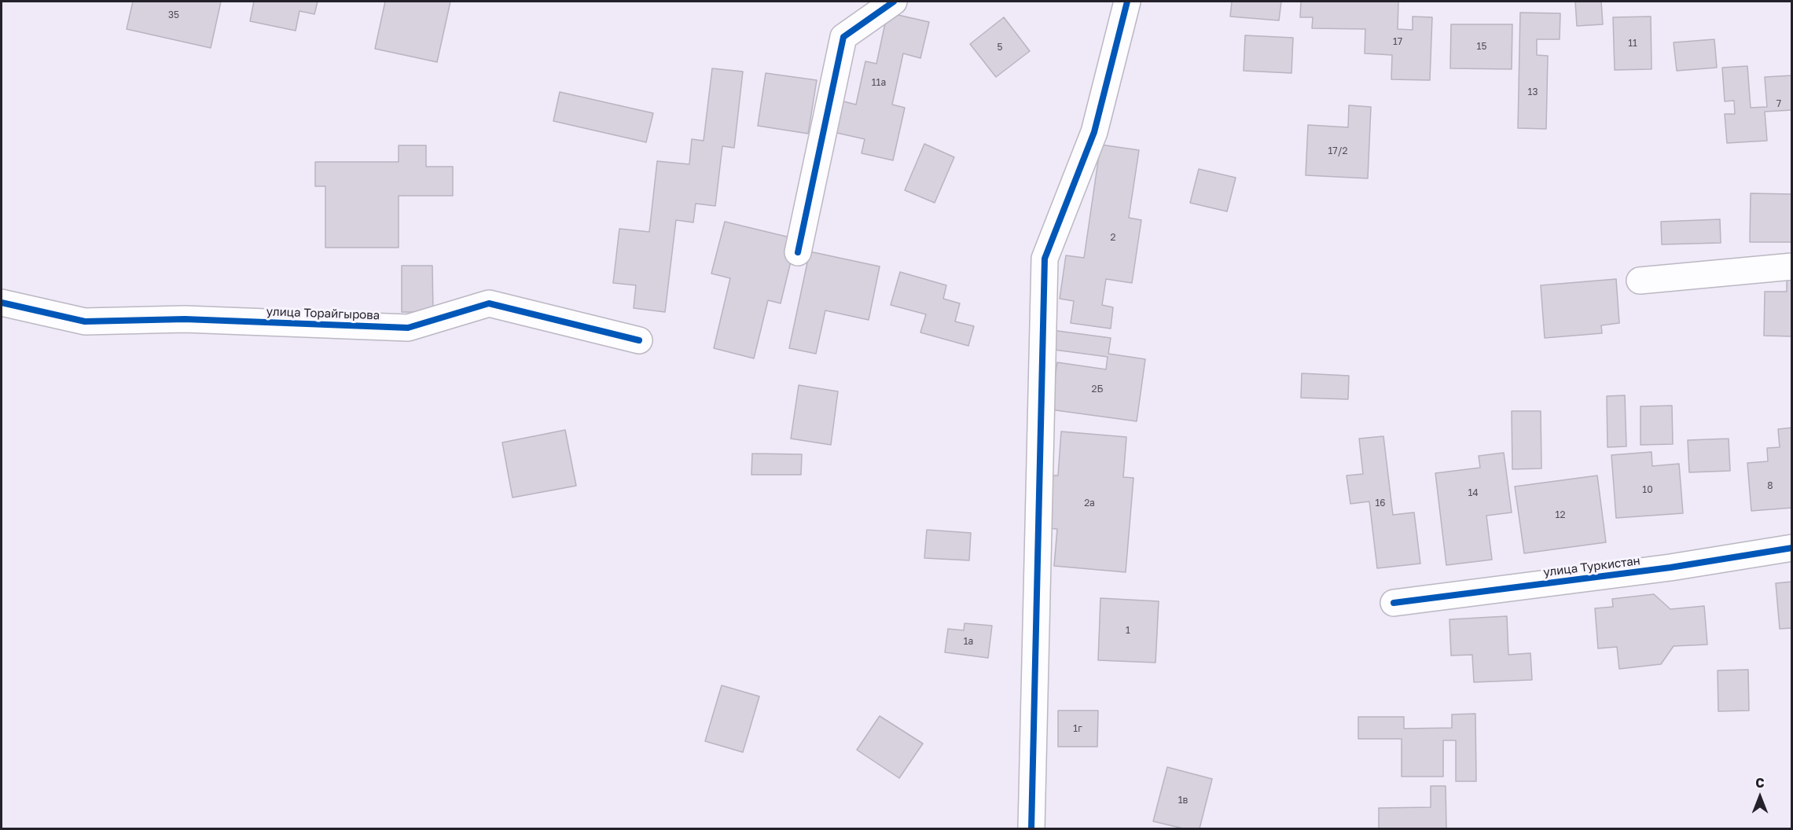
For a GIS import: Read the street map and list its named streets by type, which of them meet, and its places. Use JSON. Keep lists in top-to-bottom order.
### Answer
{
  "streets": {
    "street": ["улица Торайгырова", "улица Туркистан"]
  },
  "house_numbers": [
    "35",
    "17",
    "11",
    "15",
    "5",
    "11а",
    "13",
    "7",
    "17/2",
    "2",
    "2Б",
    "8",
    "10",
    "14",
    "2а",
    "16",
    "12",
    "1",
    "1а",
    "1г",
    "1в"
  ],
  "north": "top"
}
